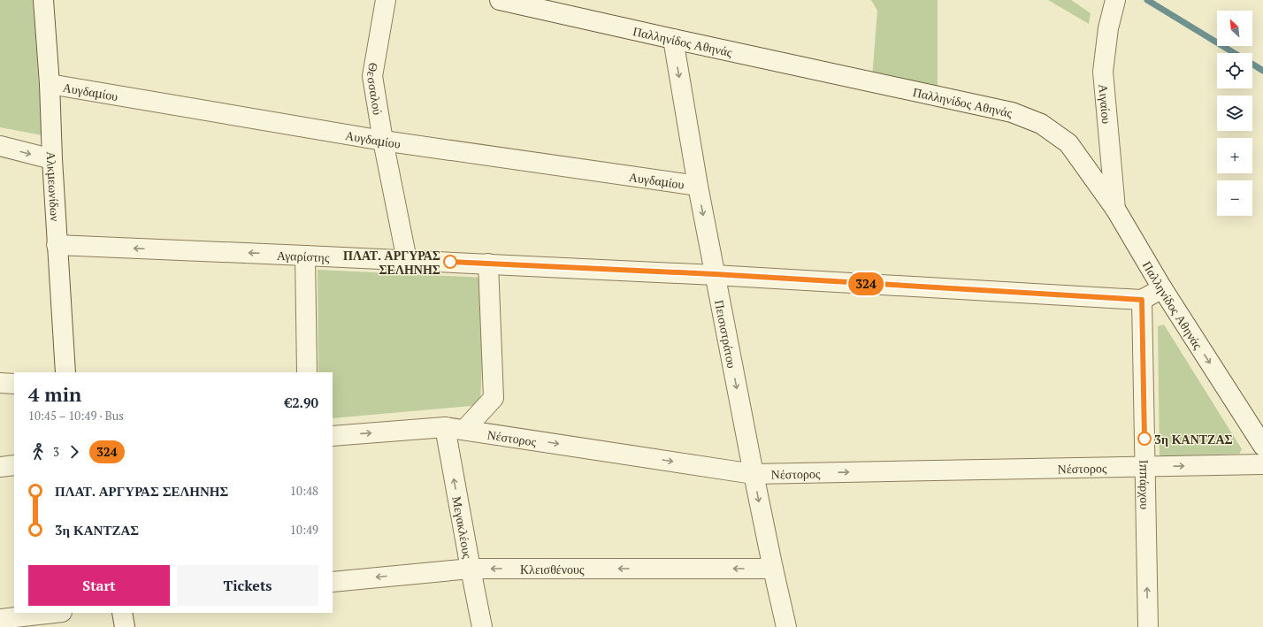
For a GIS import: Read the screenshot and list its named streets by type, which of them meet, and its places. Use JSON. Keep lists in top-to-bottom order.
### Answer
{
  "streets": {
    "street": [
      "Παλληνίδος Αθηνάς",
      "Θεσσαλού",
      "Αυγδαμίου",
      "Αιγαίου",
      "Αλκμεωνίδων",
      "Αγαρίστης",
      "Πεισιστράτου",
      "Νέστορος",
      "Ιππάρχου",
      "Μεγακλέους",
      "Κλεισθένους"
    ]
  },
  "crossings": [
    ["Παλληνίδος Αθηνάς", "Αιγαίου"],
    ["Παλληνίδος Αθηνάς", "Πεισιστράτου"],
    ["Θεσσαλού", "Αυγδαμίου"],
    ["Θεσσαλού", "Αγαρίστης"],
    ["Αυγδαμίου", "Αλκμεωνίδων"],
    ["Αυγδαμίου", "Πεισιστράτου"],
    ["Αλκμεωνίδων", "Αγαρίστης"],
    ["Αγαρίστης", "Πεισιστράτου"],
    ["Αγαρίστης", "Ιππάρχου"],
    ["Πεισιστράτου", "Νέστορος"],
    ["Πεισιστράτου", "Κλεισθένους"],
    ["Νέστορος", "Ιππάρχου"],
    ["Νέστορος", "Μεγακλέους"],
    ["Μεγακλέους", "Κλεισθένους"]
  ],
  "one_way": [
    "Πεισιστράτου",
    "Νέστορος",
    "Ιππάρχου",
    "Μεγακλέους",
    "Κλεισθένους"
  ],
  "places": ["ΠΛΑΤ. ΑΡΓΥΡΑΣ ΣΕΛΗΝΗΣ", "3η ΚΑΝΤΖΑΣ"],
  "lines": ["bus line 324"],
  "north": "top left",
  "page": {
    "on_map": "324",
    "map_buttons": ["+", "−"],
    "heading": ["4 min", "10:45 – 10:49 · Bus", "€2.90"],
    "legs": ["3", "324"],
    "list": [
      {
        "name": "ΠΛΑΤ. ΑΡΓΥΡΑΣ ΣΕΛΗΝΗΣ",
        "value": "10:48"
      },
      {
        "name": "3η ΚΑΝΤΖΑΣ",
        "value": "10:49"
      }
    ],
    "buttons": ["Start", "Tickets"]
  }
}
